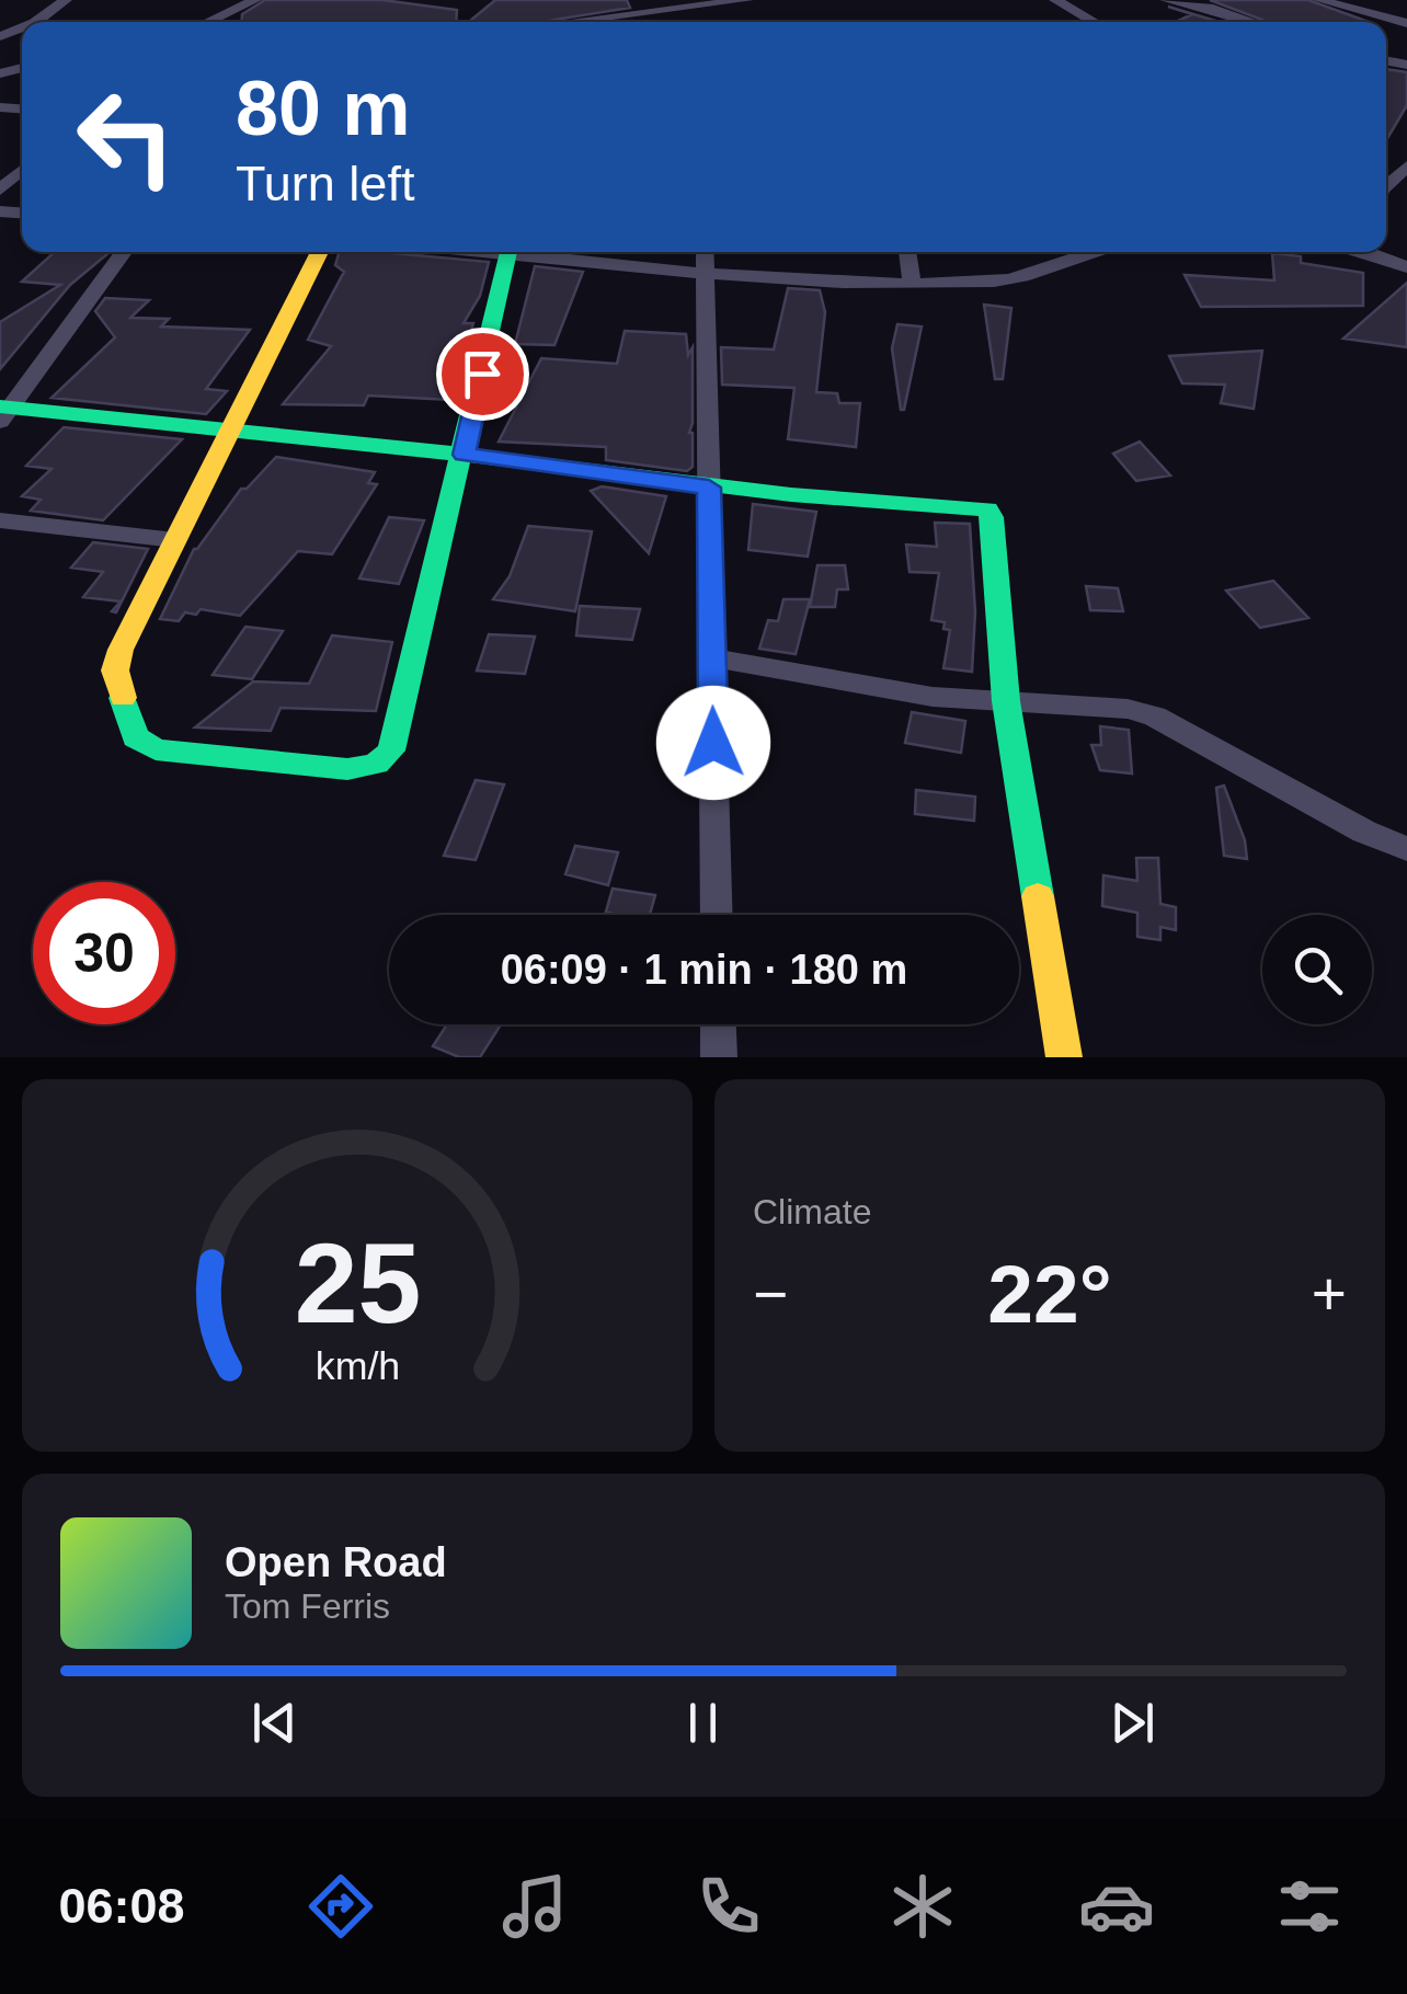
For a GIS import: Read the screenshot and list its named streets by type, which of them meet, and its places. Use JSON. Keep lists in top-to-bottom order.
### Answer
{
  "page": {
    "turn": ["80 m", "Turn left"],
    "limit": "30",
    "trip": "06:09 · 1 min · 180 m",
    "tile": "Climate",
    "heat": ["−", "22°", "+"],
    "song": ["Open Road", "Tom Ferris"],
    "tabs": "06:08",
    "gauge": ["25", "km/h"]
  }
}
